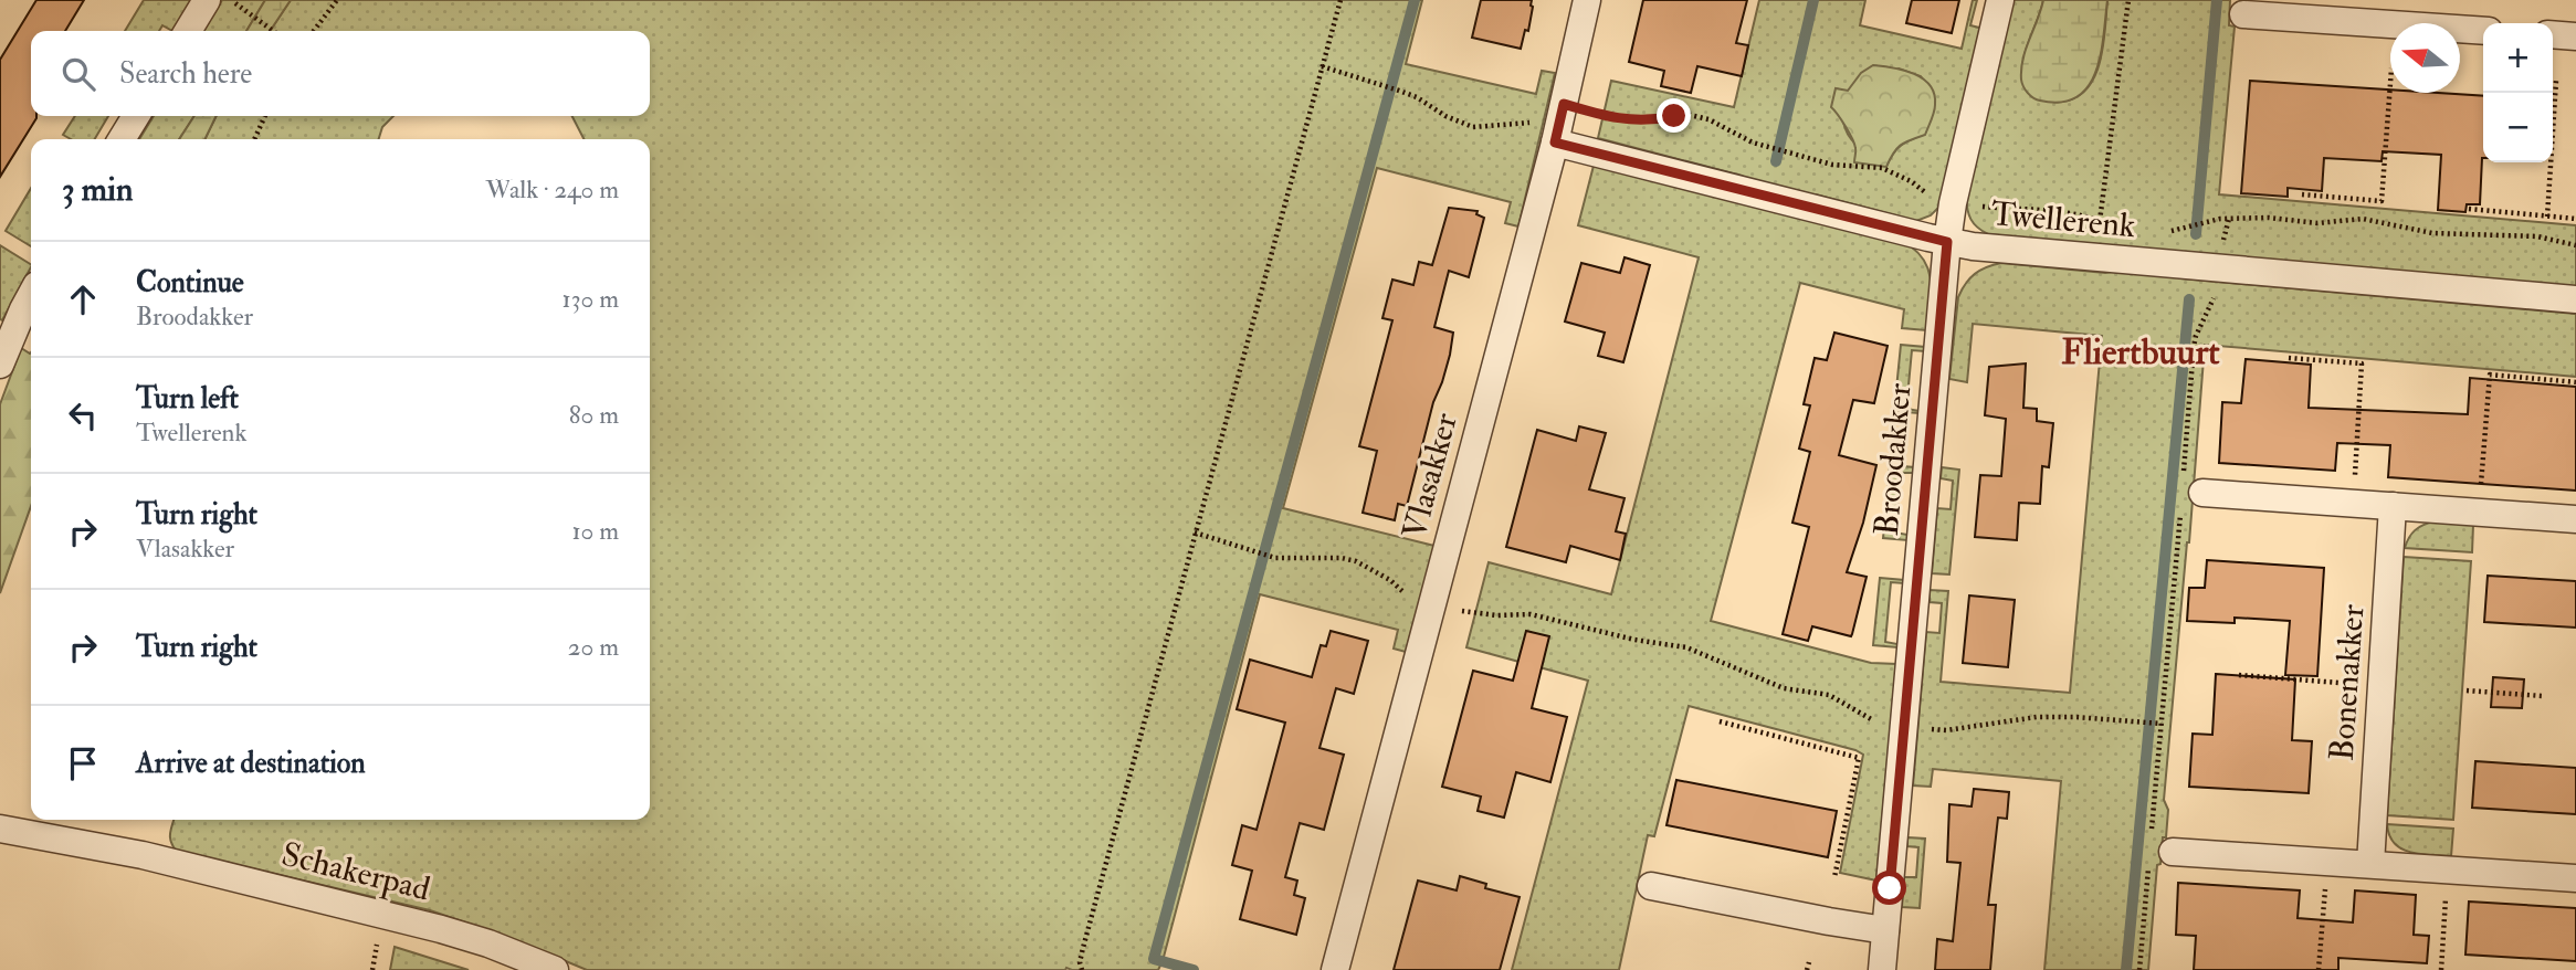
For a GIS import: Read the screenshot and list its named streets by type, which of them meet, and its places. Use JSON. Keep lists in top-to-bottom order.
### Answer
{
  "streets": {
    "street": [
      "Twellerenk",
      "Broodakker",
      "Vlasakker",
      "Bonenakker",
      "Schakerpad"
    ]
  },
  "crossings": [
    ["Twellerenk", "Broodakker"],
    ["Twellerenk", "Vlasakker"]
  ],
  "districts": ["Fliertbuurt"],
  "north": "left",
  "page": {
    "map_buttons": ["+", "−"],
    "search": "Search here",
    "heading": ["3 min", "Walk · 240 m"],
    "list": [
      ["Continue", "Broodakker", "130 m"],
      ["Turn left", "Twellerenk", "80 m"],
      ["Turn right", "Vlasakker", "10 m"],
      ["Turn right", "20 m"],
      "Arrive at destination"
    ]
  }
}
